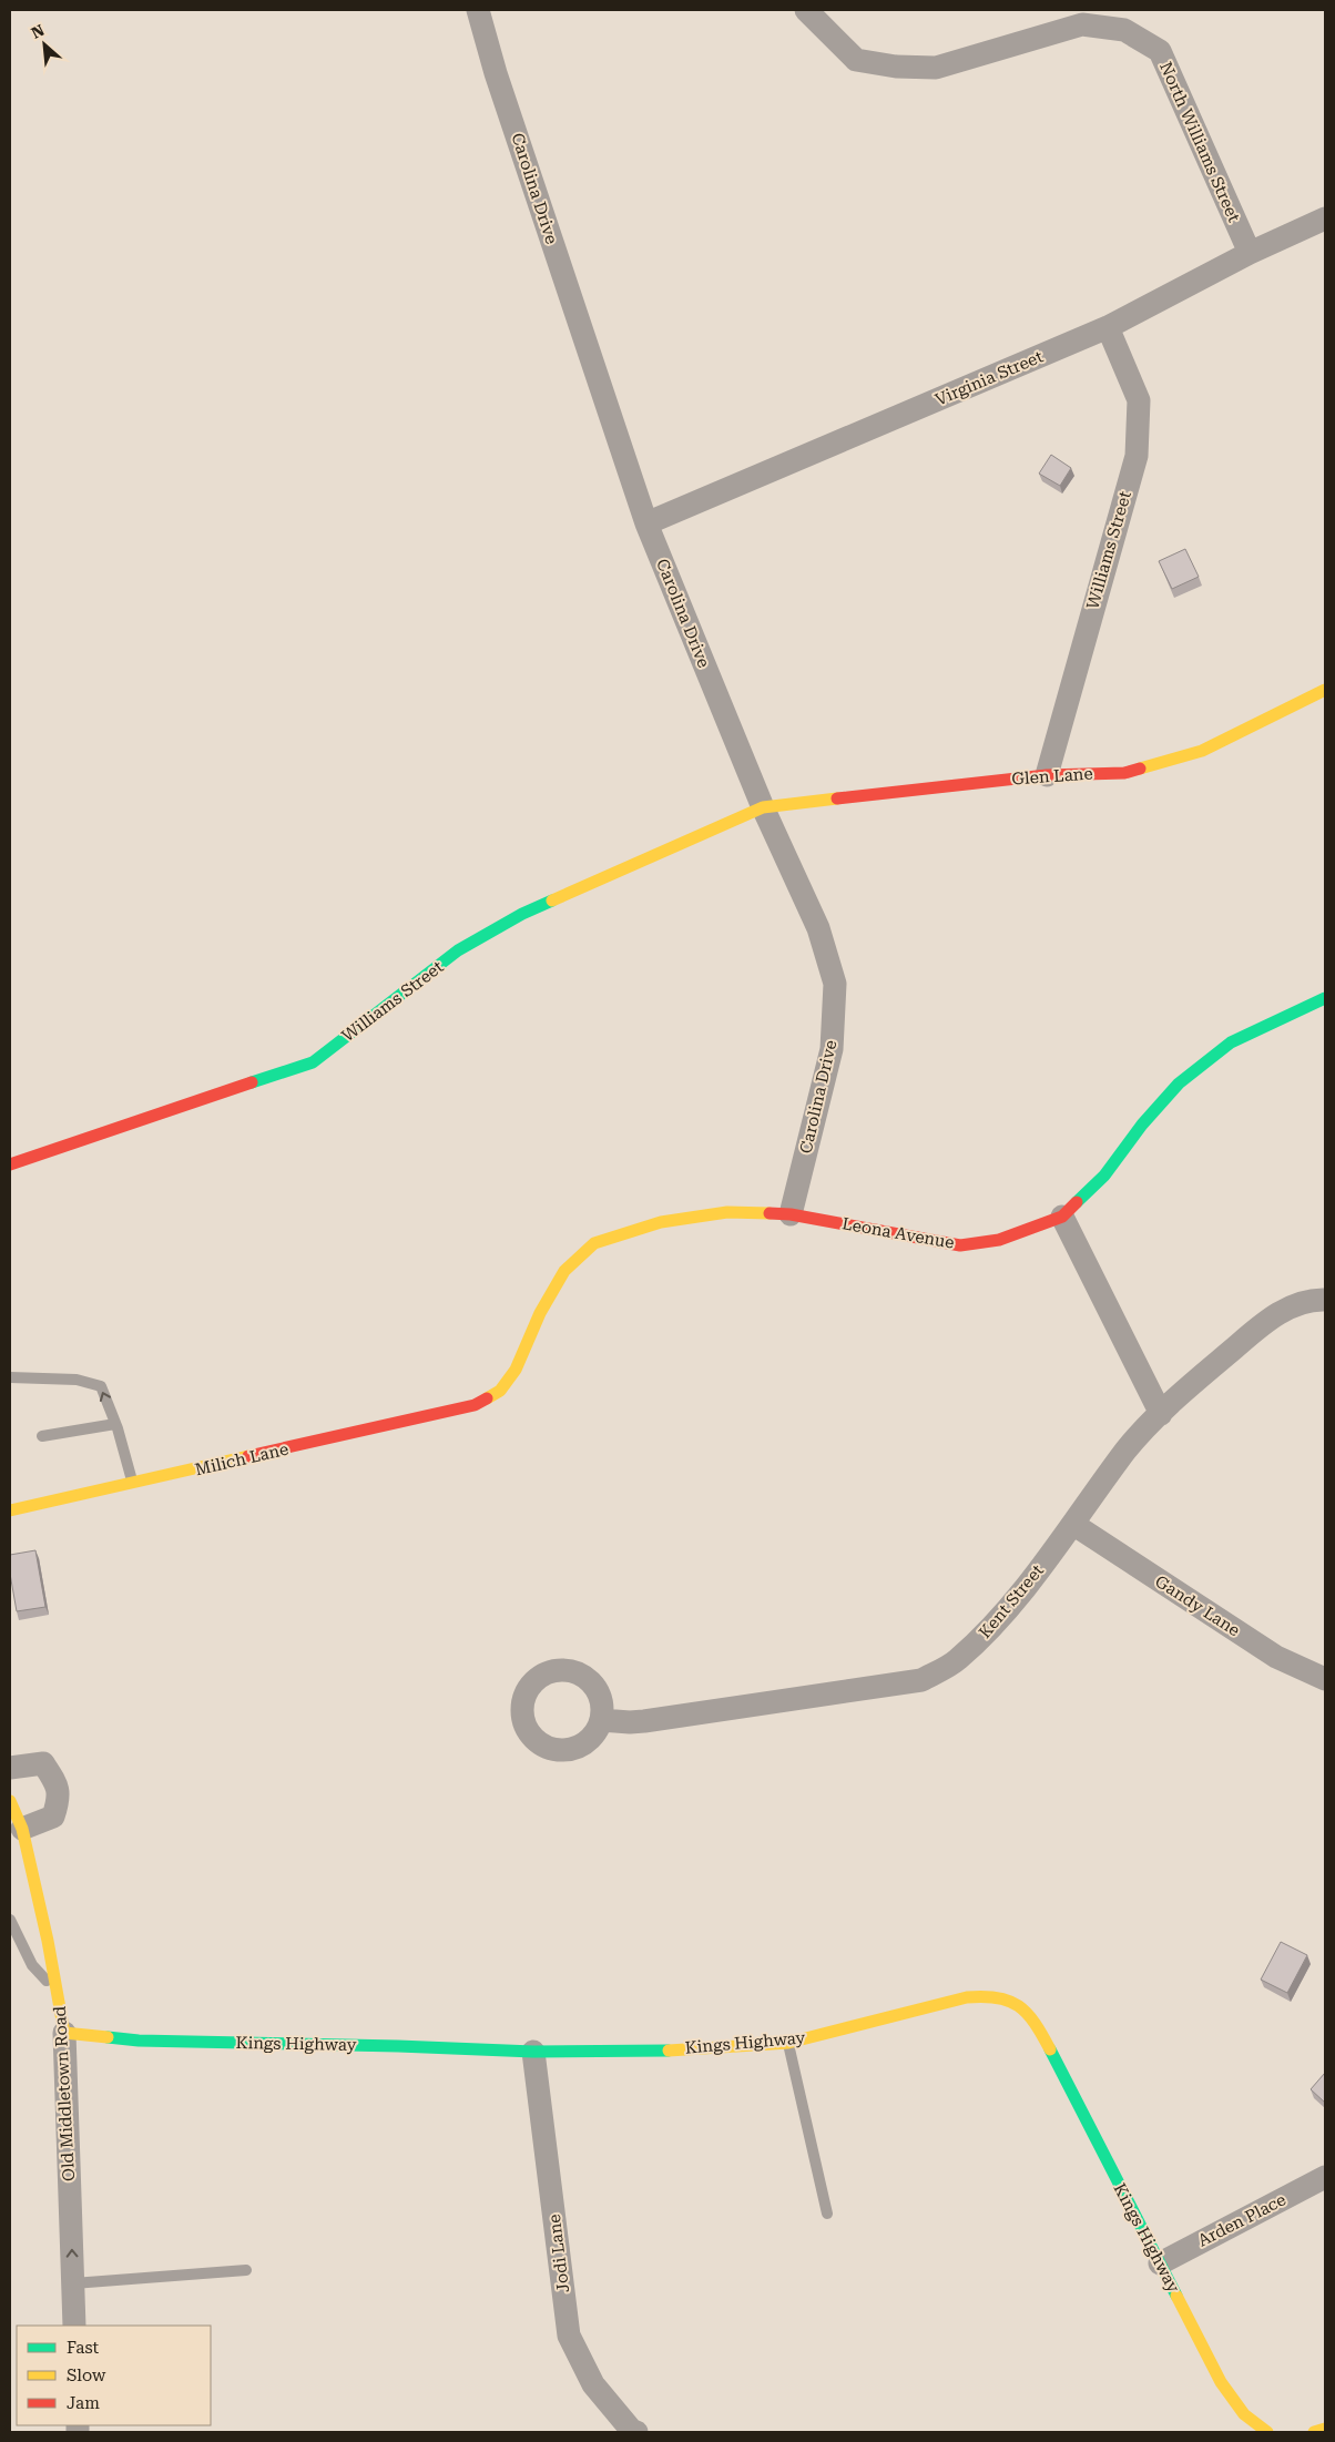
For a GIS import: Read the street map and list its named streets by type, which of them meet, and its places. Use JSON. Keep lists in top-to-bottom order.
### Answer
{
  "streets": {
    "street": [
      "North Williams Street",
      "Carolina Drive",
      "Virginia Street",
      "Williams Street",
      "Glen Lane",
      "Leona Avenue",
      "Milich Lane",
      "Kent Street",
      "Gandy Lane",
      "Kings Highway",
      "Old Middletown Road",
      "Arden Place",
      "Jodi Lane"
    ]
  },
  "crossings": [
    ["North Williams Street", "Virginia Street"],
    ["Carolina Drive", "Virginia Street"],
    ["Carolina Drive", "Williams Street"],
    ["Carolina Drive", "Glen Lane"],
    ["Carolina Drive", "Leona Avenue"],
    ["Virginia Street", "Williams Street"],
    ["Williams Street", "Glen Lane"],
    ["Leona Avenue", "Milich Lane"],
    ["Kent Street", "Gandy Lane"],
    ["Kings Highway", "Old Middletown Road"],
    ["Kings Highway", "Arden Place"],
    ["Kings Highway", "Jodi Lane"]
  ],
  "one_way": ["Old Middletown Road"],
  "legend": ["Fast", "Slow", "Jam"],
  "north": "top left"
}
